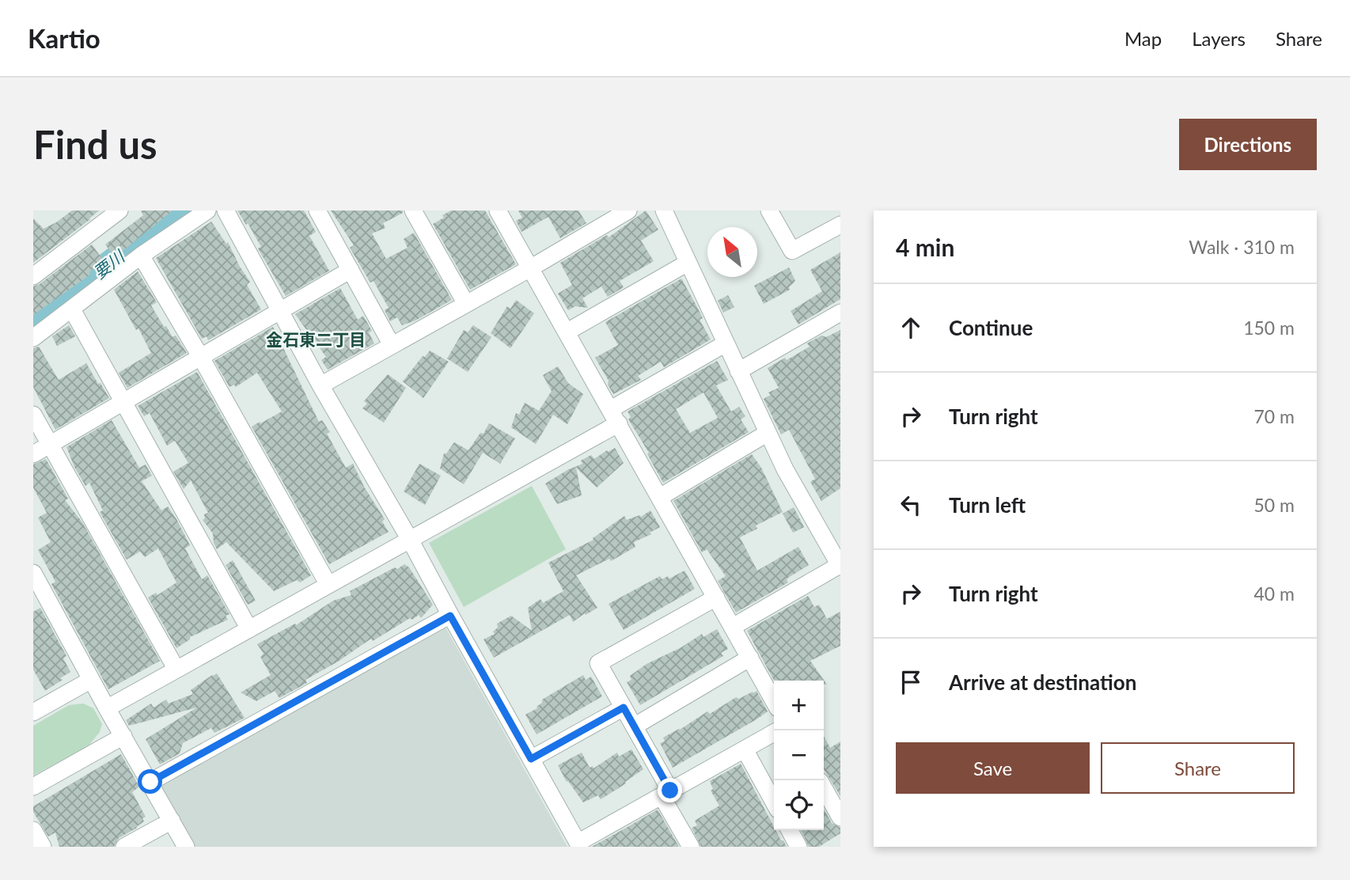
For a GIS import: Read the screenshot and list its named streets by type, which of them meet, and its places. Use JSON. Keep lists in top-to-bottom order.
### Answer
{
  "districts": ["金石東二丁目"],
  "water": ["要川"],
  "north": "top left",
  "page": {
    "header": "Kartio",
    "nav": ["Map", "Layers", "Share"],
    "buttons": [
      "Directions",
      ["Save", "Share"]
    ],
    "title": "Find us",
    "heading": ["4 min", "Walk · 310 m"],
    "list": [
      ["Continue", "150 m"],
      ["Turn right", "70 m"],
      ["Turn left", "50 m"],
      ["Turn right", "40 m"],
      "Arrive at destination"
    ],
    "map_buttons": ["+", "−"]
  }
}
